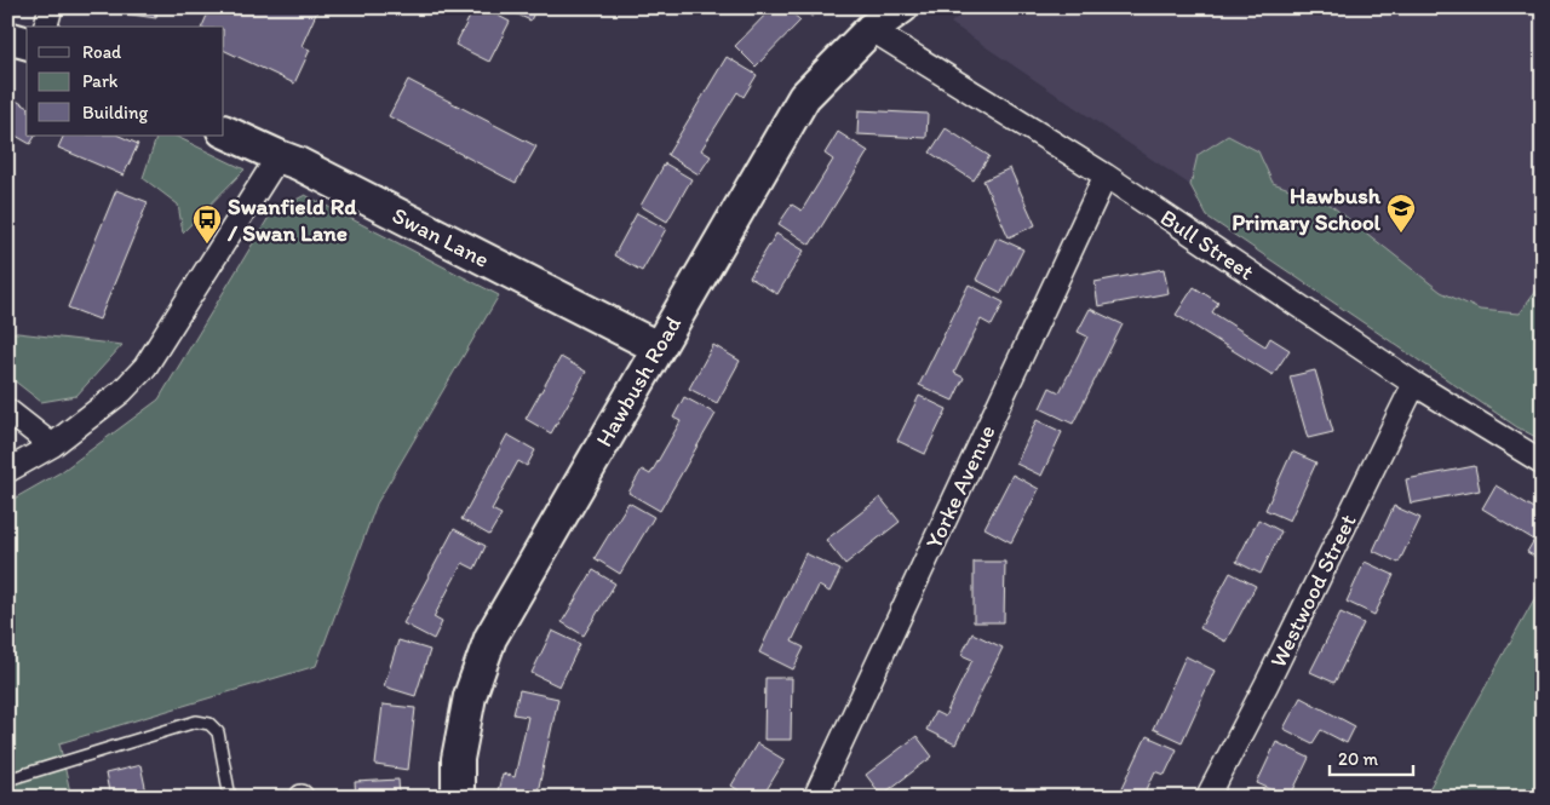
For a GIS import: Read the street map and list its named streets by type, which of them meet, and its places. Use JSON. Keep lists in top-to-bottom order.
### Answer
{
  "streets": {
    "street": [
      "Swan Lane",
      "Bull Street",
      "Hawbush Road",
      "Yorke Avenue",
      "Westwood Street"
    ]
  },
  "crossings": [
    ["Swan Lane", "Hawbush Road"],
    ["Bull Street", "Hawbush Road"],
    ["Bull Street", "Yorke Avenue"],
    ["Bull Street", "Westwood Street"]
  ],
  "places": {
    "school or university": ["Hawbush Primary School"],
    "bus stop": ["Swanfield Rd / Swan Lane"]
  },
  "legend": ["Road", "Park", "Building"],
  "scale_bar": "20 m"
}
